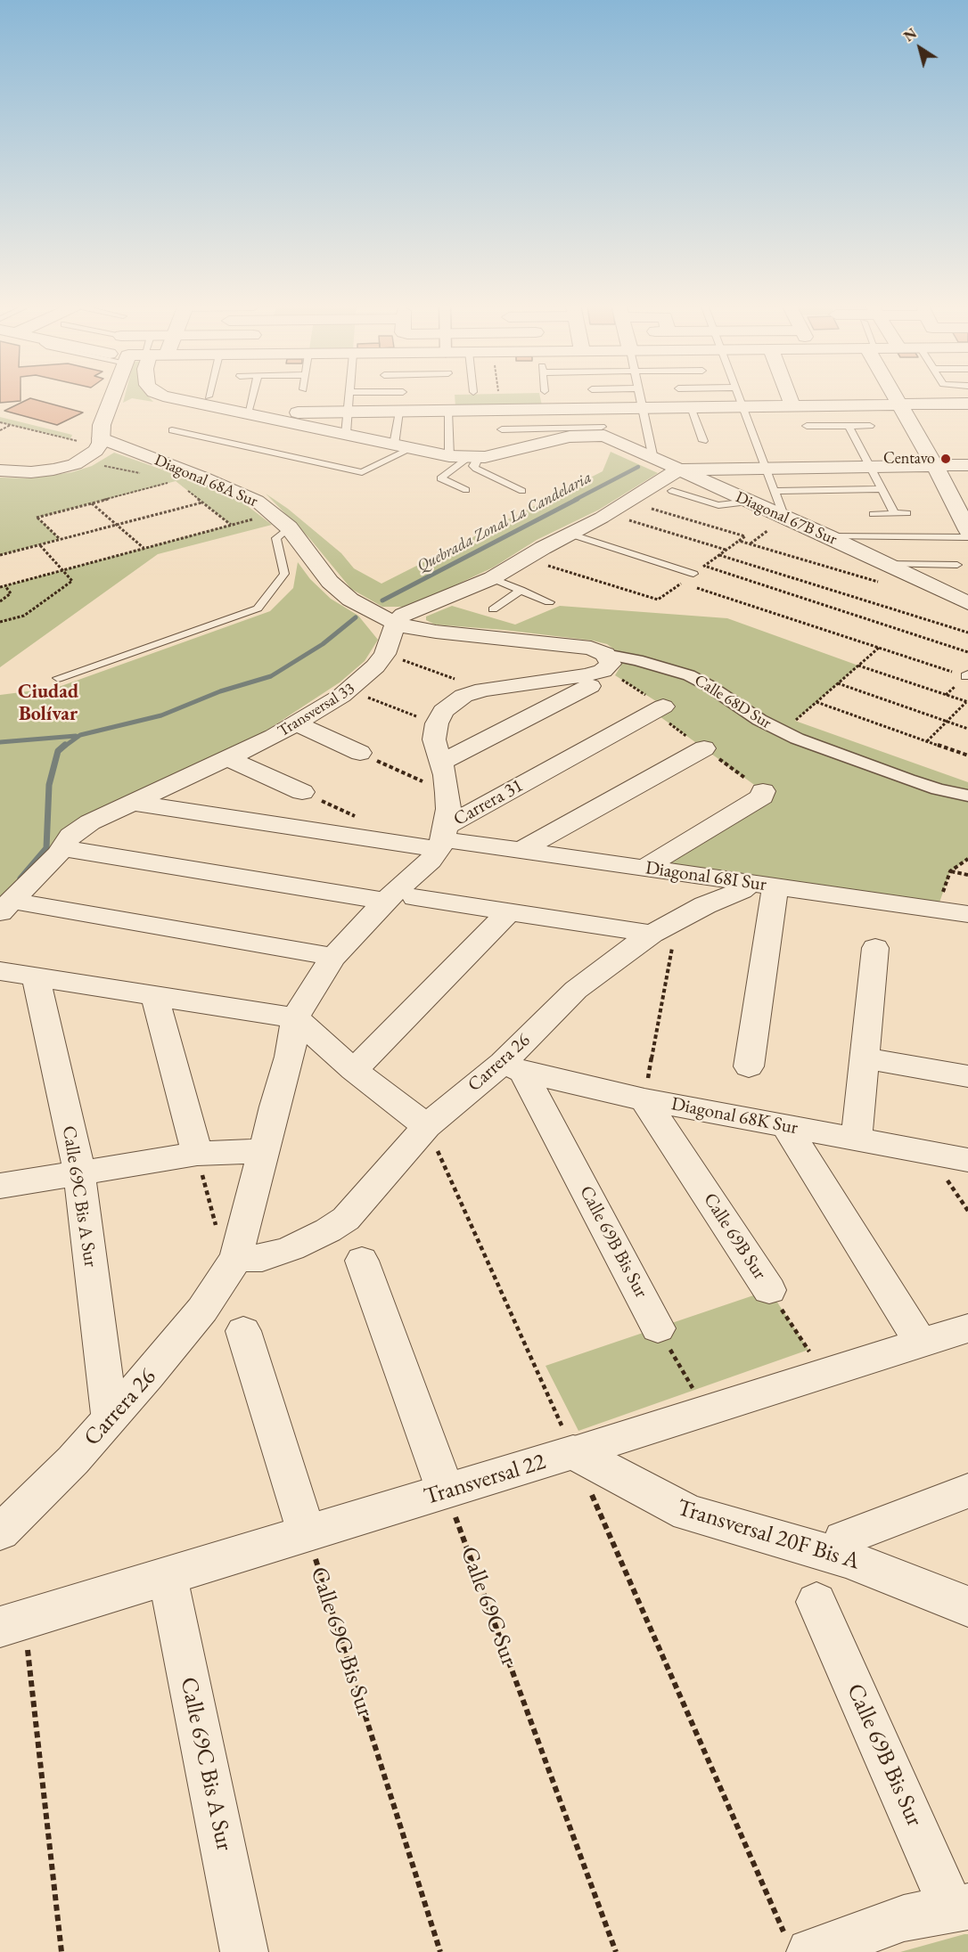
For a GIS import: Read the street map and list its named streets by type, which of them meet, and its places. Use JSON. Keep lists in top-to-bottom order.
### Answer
{
  "streets": {
    "street": [
      "Diagonal 68A Sur",
      "Diagonal 67B Sur",
      "Calle 68D Sur",
      "Transversal 33",
      "Carrera 31",
      "Diagonal 68I Sur",
      "Carrera 26",
      "Diagonal 68K Sur",
      "Calle 69C Bis A Sur",
      "Calle 69B Sur",
      "Calle 69B Bis Sur",
      "Transversal 22",
      "Transversal 20F Bis A"
    ],
    "path": ["Calle 69C Sur", "Calle 69C Bis Sur"]
  },
  "crossings": [
    ["Diagonal 68A Sur", "Calle 68D Sur"],
    ["Diagonal 68A Sur", "Transversal 33"],
    ["Calle 68D Sur", "Transversal 33"],
    ["Transversal 33", "Diagonal 68I Sur"],
    ["Carrera 31", "Diagonal 68I Sur"],
    ["Carrera 31", "Carrera 26"],
    ["Diagonal 68I Sur", "Carrera 26"],
    ["Carrera 26", "Diagonal 68K Sur"],
    ["Carrera 26", "Calle 69C Bis A Sur"],
    ["Carrera 26", "Calle 69B Bis Sur"],
    ["Diagonal 68K Sur", "Calle 69B Sur"],
    ["Diagonal 68K Sur", "Calle 69B Bis Sur"],
    ["Calle 69C Bis A Sur", "Transversal 22"],
    ["Calle 69B Sur", "Transversal 22"],
    ["Transversal 22", "Transversal 20F Bis A"],
    ["Transversal 22", "Calle 69C Sur"],
    ["Transversal 22", "Calle 69C Bis Sur"]
  ],
  "districts": ["Ciudad Bolívar"],
  "water": ["Quebrada Zonal La Candelaria"],
  "places": ["Centavo"],
  "north": "top left"
}
